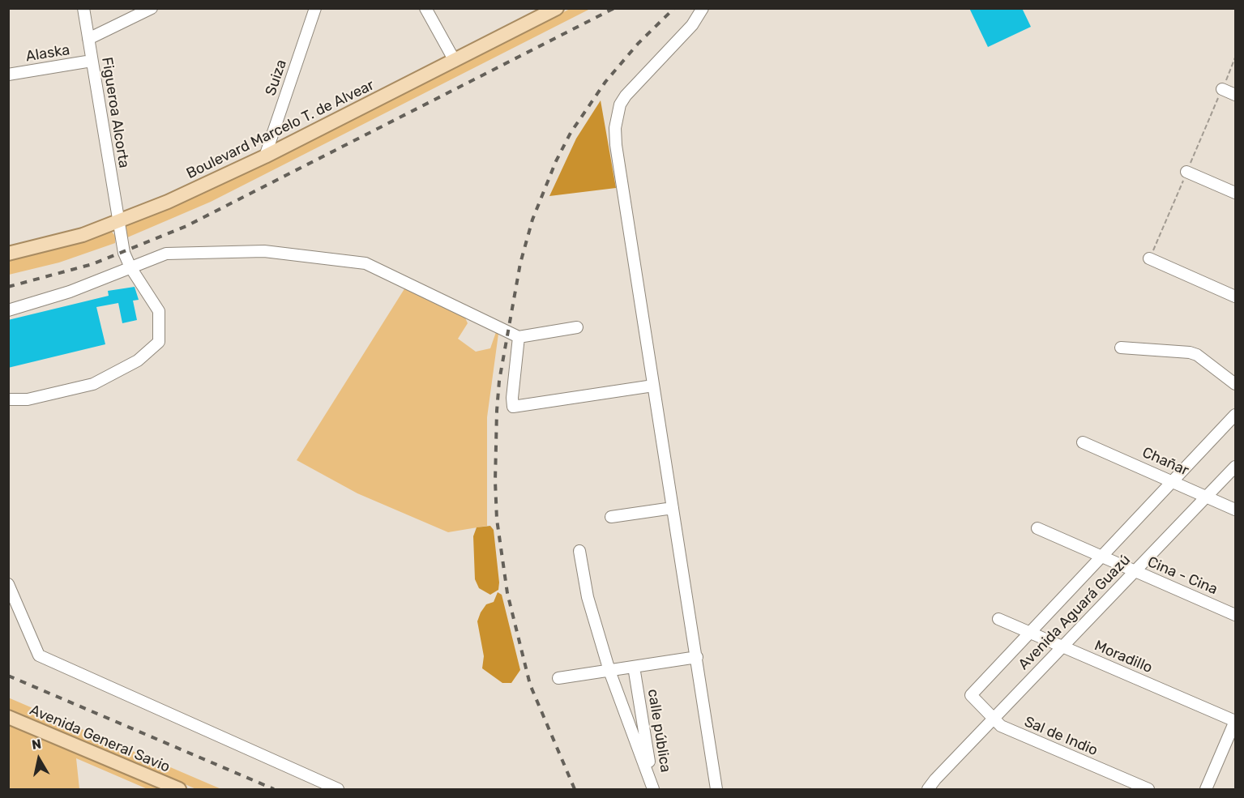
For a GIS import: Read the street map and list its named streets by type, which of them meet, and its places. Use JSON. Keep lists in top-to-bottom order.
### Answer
{
  "streets": {
    "main road": ["Boulevard Marcelo T. de Alvear", "Avenida General Savio"],
    "street": [
      "Alaska",
      "Suiza",
      "Figueroa Alcorta",
      "Chañar",
      "Cina - Cina",
      "Avenida Aguará Guazú",
      "Moradillo",
      "calle pública",
      "Sal de Indio"
    ]
  },
  "crossings": [
    ["Alaska", "Figueroa Alcorta"],
    ["Suiza", "Boulevard Marcelo T. de Alvear"],
    ["Figueroa Alcorta", "Boulevard Marcelo T. de Alvear"],
    ["Chañar", "Avenida Aguará Guazú"],
    ["Cina - Cina", "Avenida Aguará Guazú"],
    ["Avenida Aguará Guazú", "Moradillo"],
    ["Avenida Aguará Guazú", "Sal de Indio"]
  ],
  "north": "top"
}
